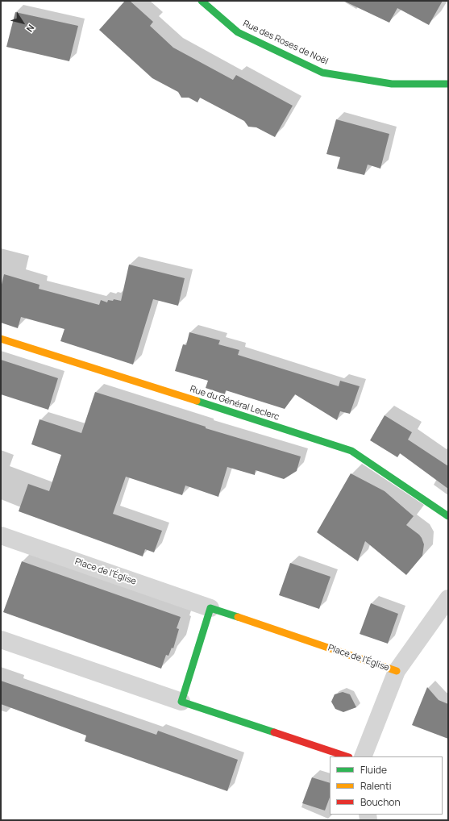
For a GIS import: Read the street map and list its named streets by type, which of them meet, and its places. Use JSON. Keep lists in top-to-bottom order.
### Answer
{
  "streets": {
    "street": ["Rue des Roses de Noël", "Rue du Général Leclerc", "Place de l'Église"]
  },
  "legend": ["Fluide", "Ralenti", "Bouchon"],
  "north": "bottom right"
}
